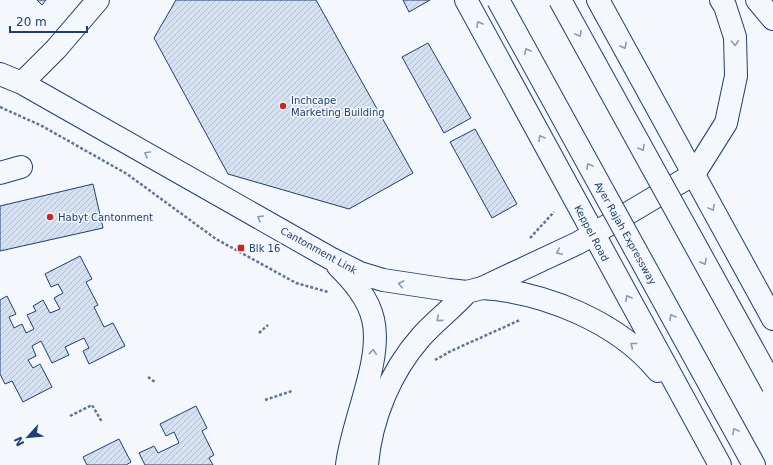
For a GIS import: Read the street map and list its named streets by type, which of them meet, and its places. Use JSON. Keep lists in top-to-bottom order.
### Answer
{
  "streets": {
    "main road": ["Keppel Road", "Ayer Rajah Expressway", "Cantonment Link"]
  },
  "crossings": [
    ["Keppel Road", "Cantonment Link"]
  ],
  "one_way": ["Cantonment Link"],
  "places": {
    "other": ["Inchcape Marketing Building", "Habyt Cantonment"],
    "transit": ["Blk 16"]
  },
  "scale_bar": "20 m",
  "north": "bottom left"
}
